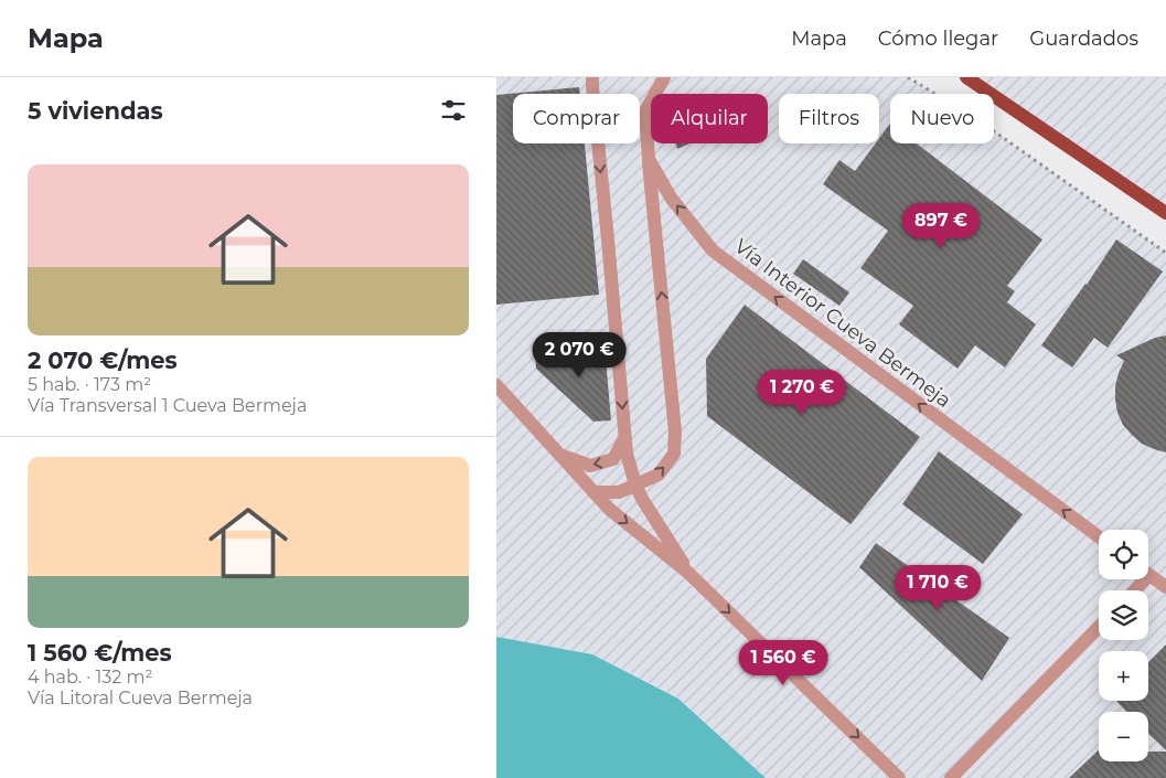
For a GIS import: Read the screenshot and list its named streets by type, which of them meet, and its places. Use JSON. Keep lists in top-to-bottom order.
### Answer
{
  "streets": {
    "street": ["Vía Interior Cueva Bermeja"]
  },
  "one_way": ["Vía Interior Cueva Bermeja"],
  "page": {
    "header": "Mapa",
    "nav": ["Mapa", "Cómo llegar", "Guardados"],
    "heading": "5 viviendas",
    "chip": [
      "Comprar",
      "Alquilar",
      "Filtros",
      "Nuevo"
    ],
    "list": [
      {
        "name": "2 070 €/mes",
        "note": "5 hab. · 173 m² · Vía Transversal 1 Cueva Bermeja"
      },
      {
        "name": "1 560 €/mes",
        "note": "4 hab. · 132 m² · Vía Litoral Cueva Bermeja"
      }
    ],
    "price": [
      "897 €",
      "2 070 €",
      "1 270 €",
      "1 710 €",
      "1 560 €"
    ],
    "map_buttons": ["+", "−"]
  }
}
